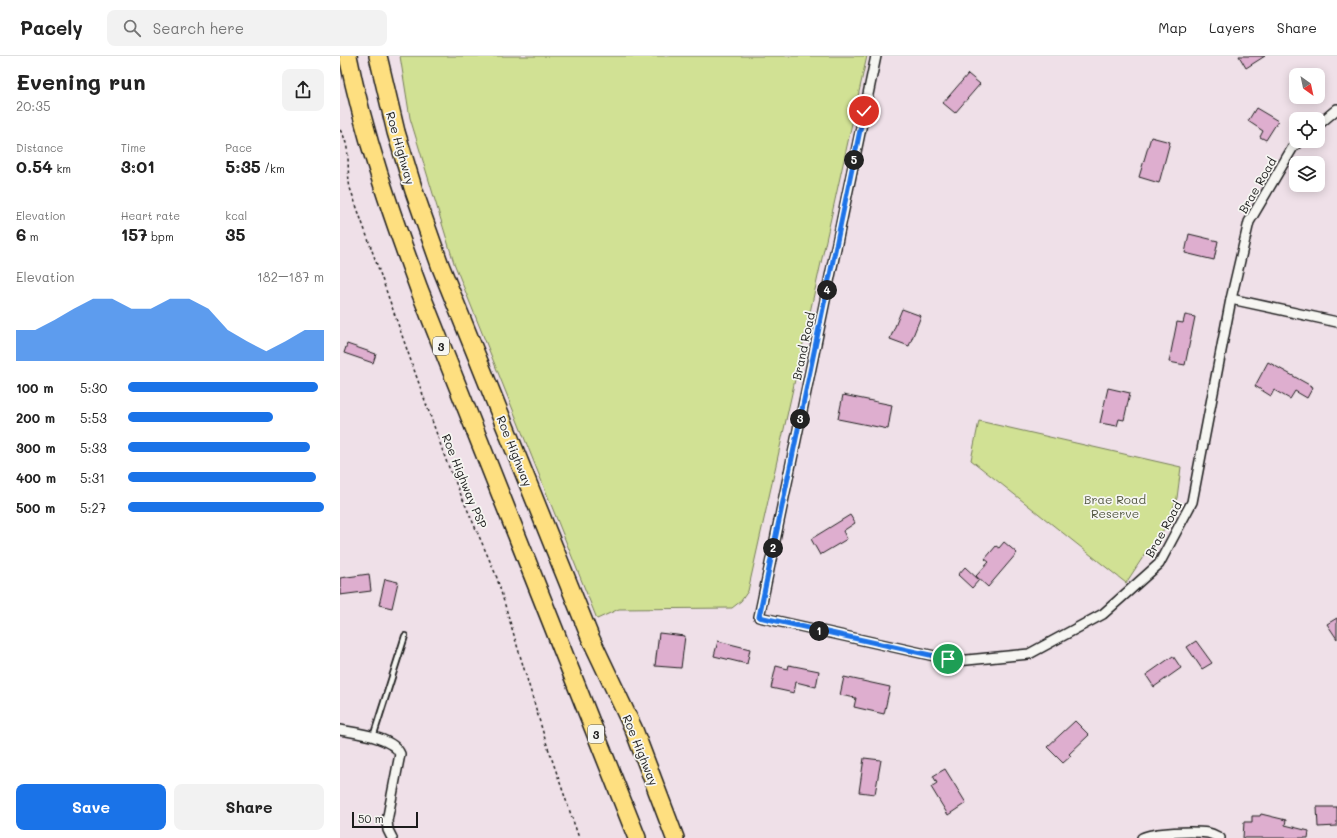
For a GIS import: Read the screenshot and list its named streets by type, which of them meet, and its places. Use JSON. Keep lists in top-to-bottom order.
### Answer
{
  "streets": {
    "highway": ["Roe Highway", "3"],
    "street": ["Brae Road", "Brand Road"],
    "path": ["Roe Highway PSP"]
  },
  "crossings": [
    ["Brae Road", "Brand Road"]
  ],
  "parks": ["Brae Road Reserve"],
  "scale_bar": "50 m",
  "north": "bottom right",
  "page": {
    "header": "Pacely",
    "search": "Search here",
    "nav": ["Map", "Layers", "Share"],
    "heading": ["Evening run", "20:35"],
    "stats": [
      ["Distance", "0.54 km"],
      ["Time", "3:01"],
      ["Pace", "5:35 /km"],
      ["Elevation", "6 m"],
      ["Heart rate", "157 bpm"],
      ["kcal", "35"]
    ],
    "pins": [
      "5",
      "4",
      "3",
      "2",
      "1"
    ],
    "chart": ["Elevation", "182–187 m"],
    "list": [
      {
        "name": "100 m",
        "note": "5:30"
      },
      {
        "name": "200 m",
        "note": "5:53"
      },
      {
        "name": "300 m",
        "note": "5:33"
      },
      {
        "name": "400 m",
        "note": "5:31"
      },
      {
        "name": "500 m",
        "note": "5:27"
      }
    ],
    "buttons": ["Save", "Share"],
    "scale": "50 m"
  }
}
